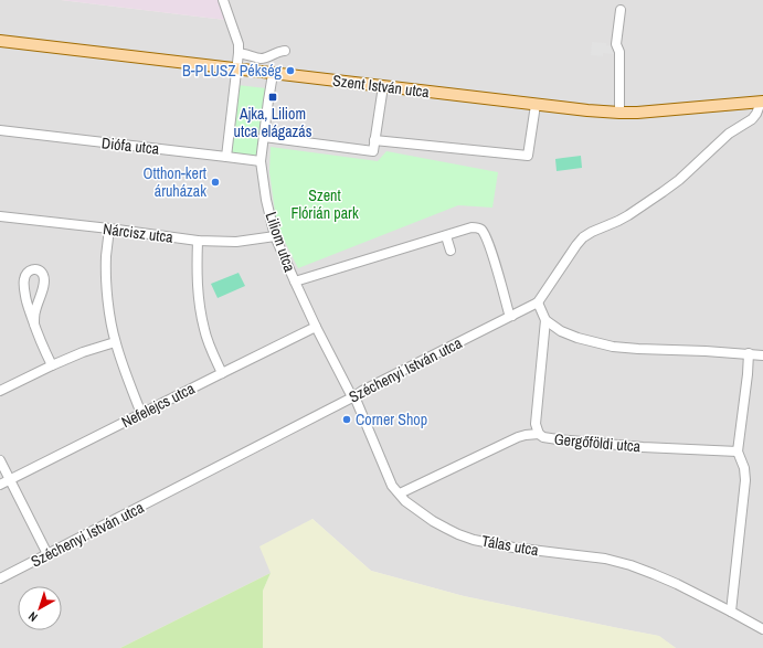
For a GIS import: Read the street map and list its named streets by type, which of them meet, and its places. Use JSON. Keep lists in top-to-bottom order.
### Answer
{
  "streets": {
    "main road": ["Szent István utca"],
    "street": [
      "Diófa utca",
      "Nárcisz utca",
      "Liliom utca",
      "Széchenyi István utca",
      "Nefelejcs utca",
      "Gergőföldi utca",
      "Tálas utca"
    ]
  },
  "crossings": [
    ["Szent István utca", "Liliom utca"],
    ["Szent István utca", "Széchenyi István utca"],
    ["Diófa utca", "Liliom utca"],
    ["Nárcisz utca", "Liliom utca"],
    ["Liliom utca", "Széchenyi István utca"],
    ["Liliom utca", "Nefelejcs utca"],
    ["Liliom utca", "Tálas utca"],
    ["Széchenyi István utca", "Gergőföldi utca"],
    ["Széchenyi István utca", "Tálas utca"]
  ],
  "parks": ["Szent Flórián park"],
  "places": {
    "other": ["B-PLUSZ Pékség", "Otthon-kert áruházak", "Corner Shop"],
    "transit": ["Ajka, Liliom utca elágazás"]
  },
  "north": "bottom left"
}
